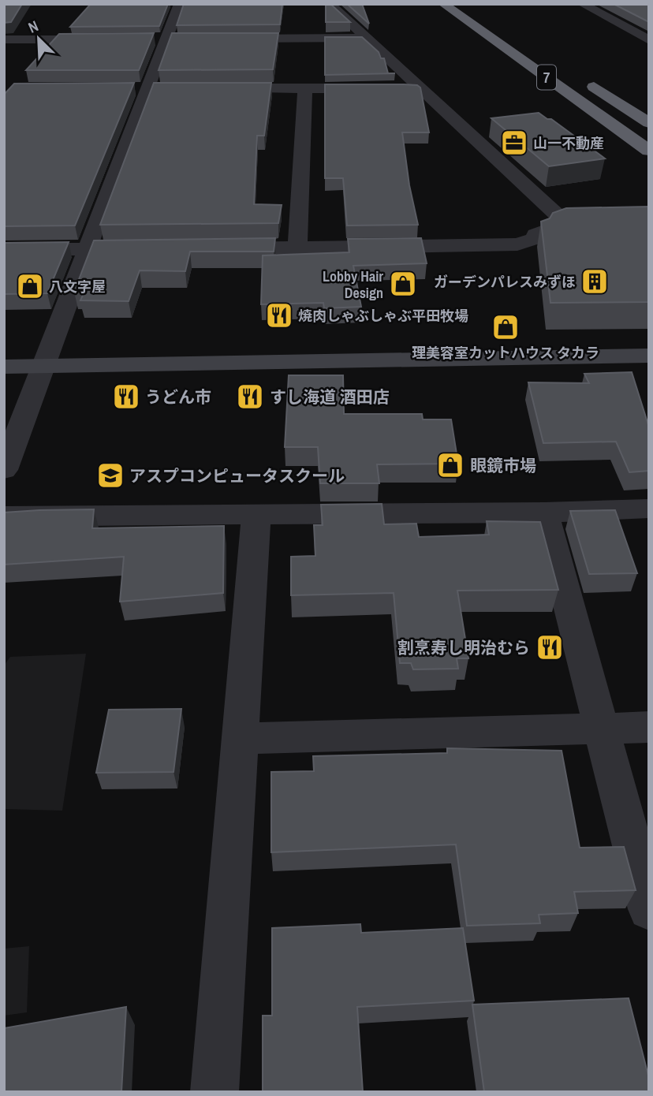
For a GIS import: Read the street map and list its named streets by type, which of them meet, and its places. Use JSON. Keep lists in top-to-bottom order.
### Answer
{
  "streets": {
    "highway": ["7"]
  },
  "places": {
    "office": ["山一不動産"],
    "building": ["ガーデンパレスみずほ"],
    "shop": [
      "Lobby Hair Design",
      "八文字屋",
      "理美容室カットハウス タカラ",
      "眼鏡市場"
    ],
    "restaurant": [
      "焼肉しゃぶしゃぶ平田牧場",
      "うどん市",
      "すし海道 酒田店",
      "割烹寿し明治むら"
    ],
    "school or university": ["アスプコンピュータスクール"]
  },
  "north": "top left"
}
